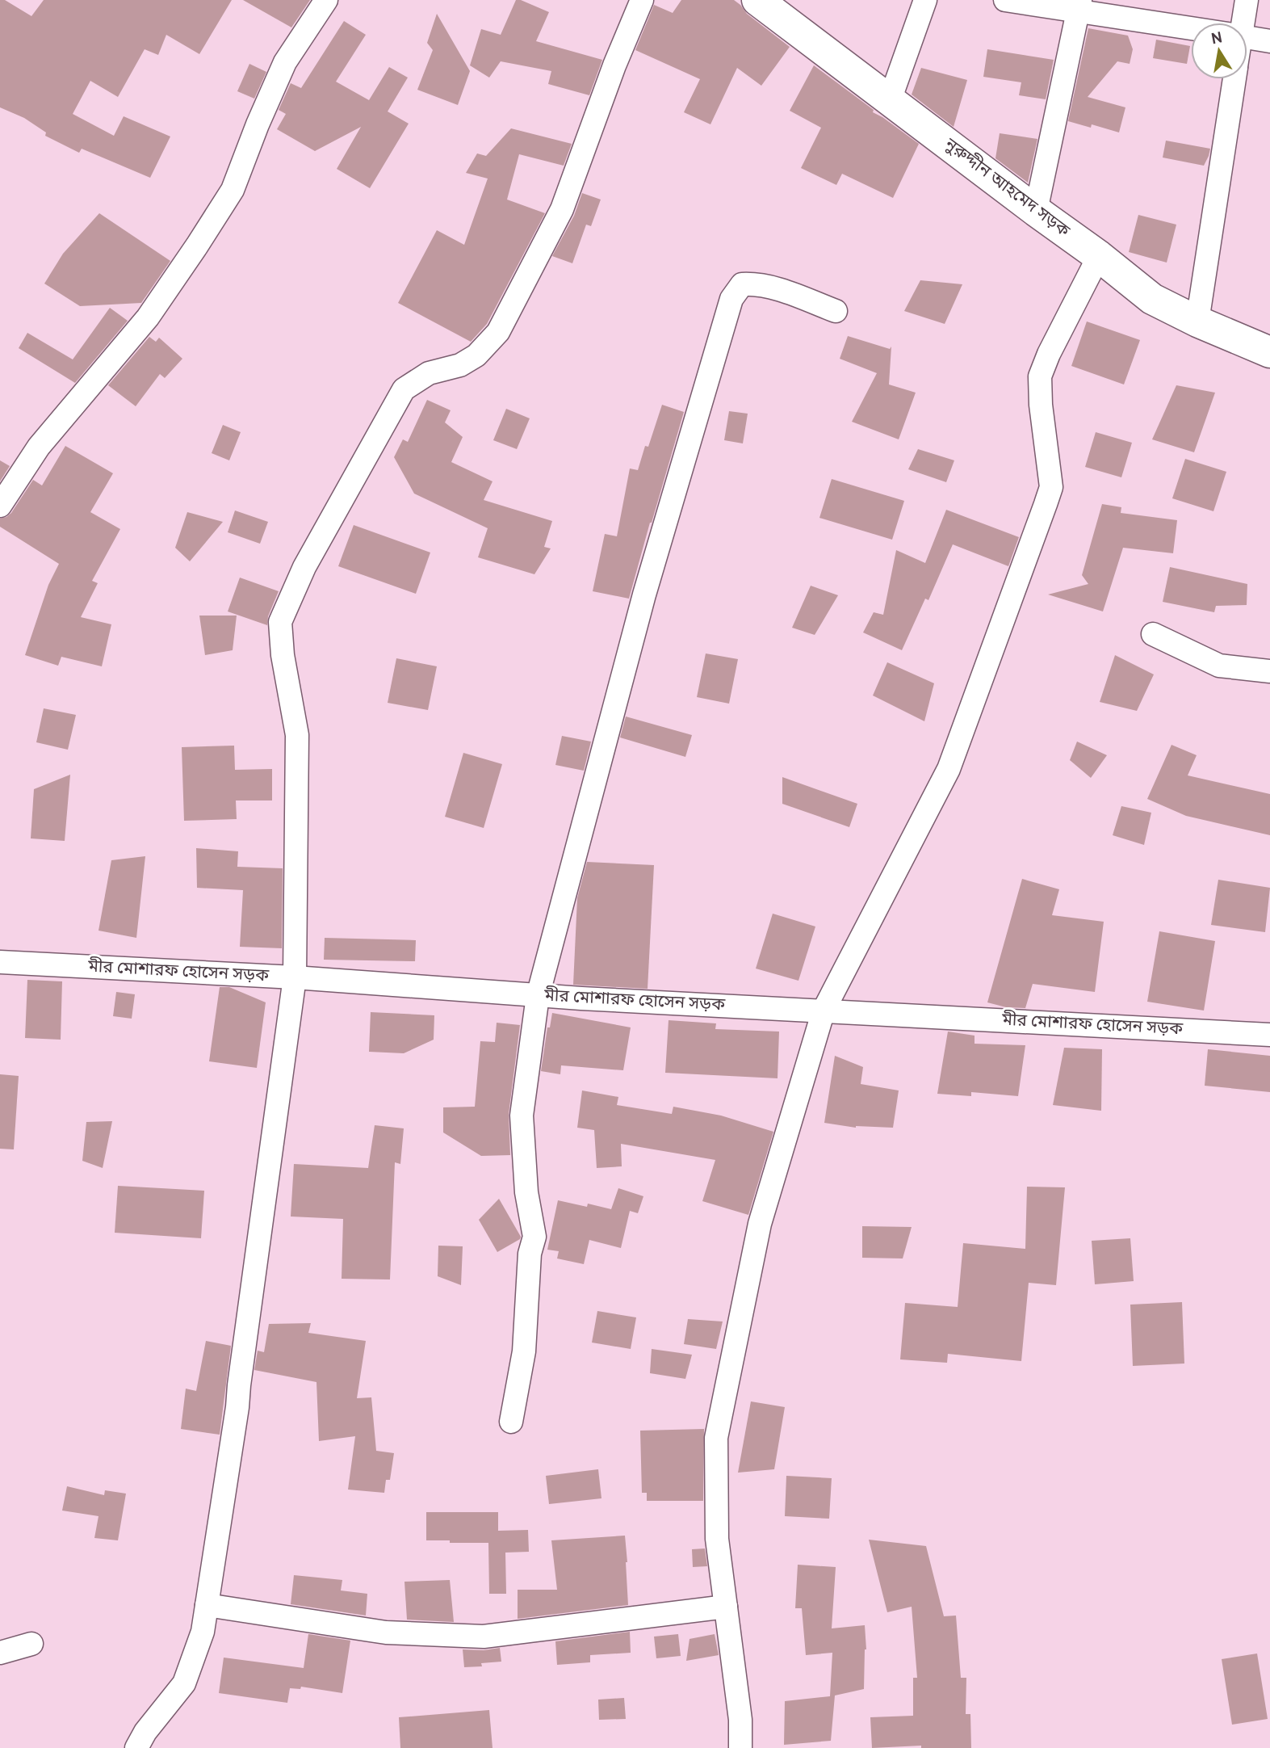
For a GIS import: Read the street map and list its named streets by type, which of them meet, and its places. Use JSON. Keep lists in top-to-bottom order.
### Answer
{
  "streets": {
    "main road": ["নুরুদ্দীন আহমেদ সড়ক"],
    "street": ["মীর মোশারফ হোসেন সড়ক"]
  },
  "north": "top"
}
